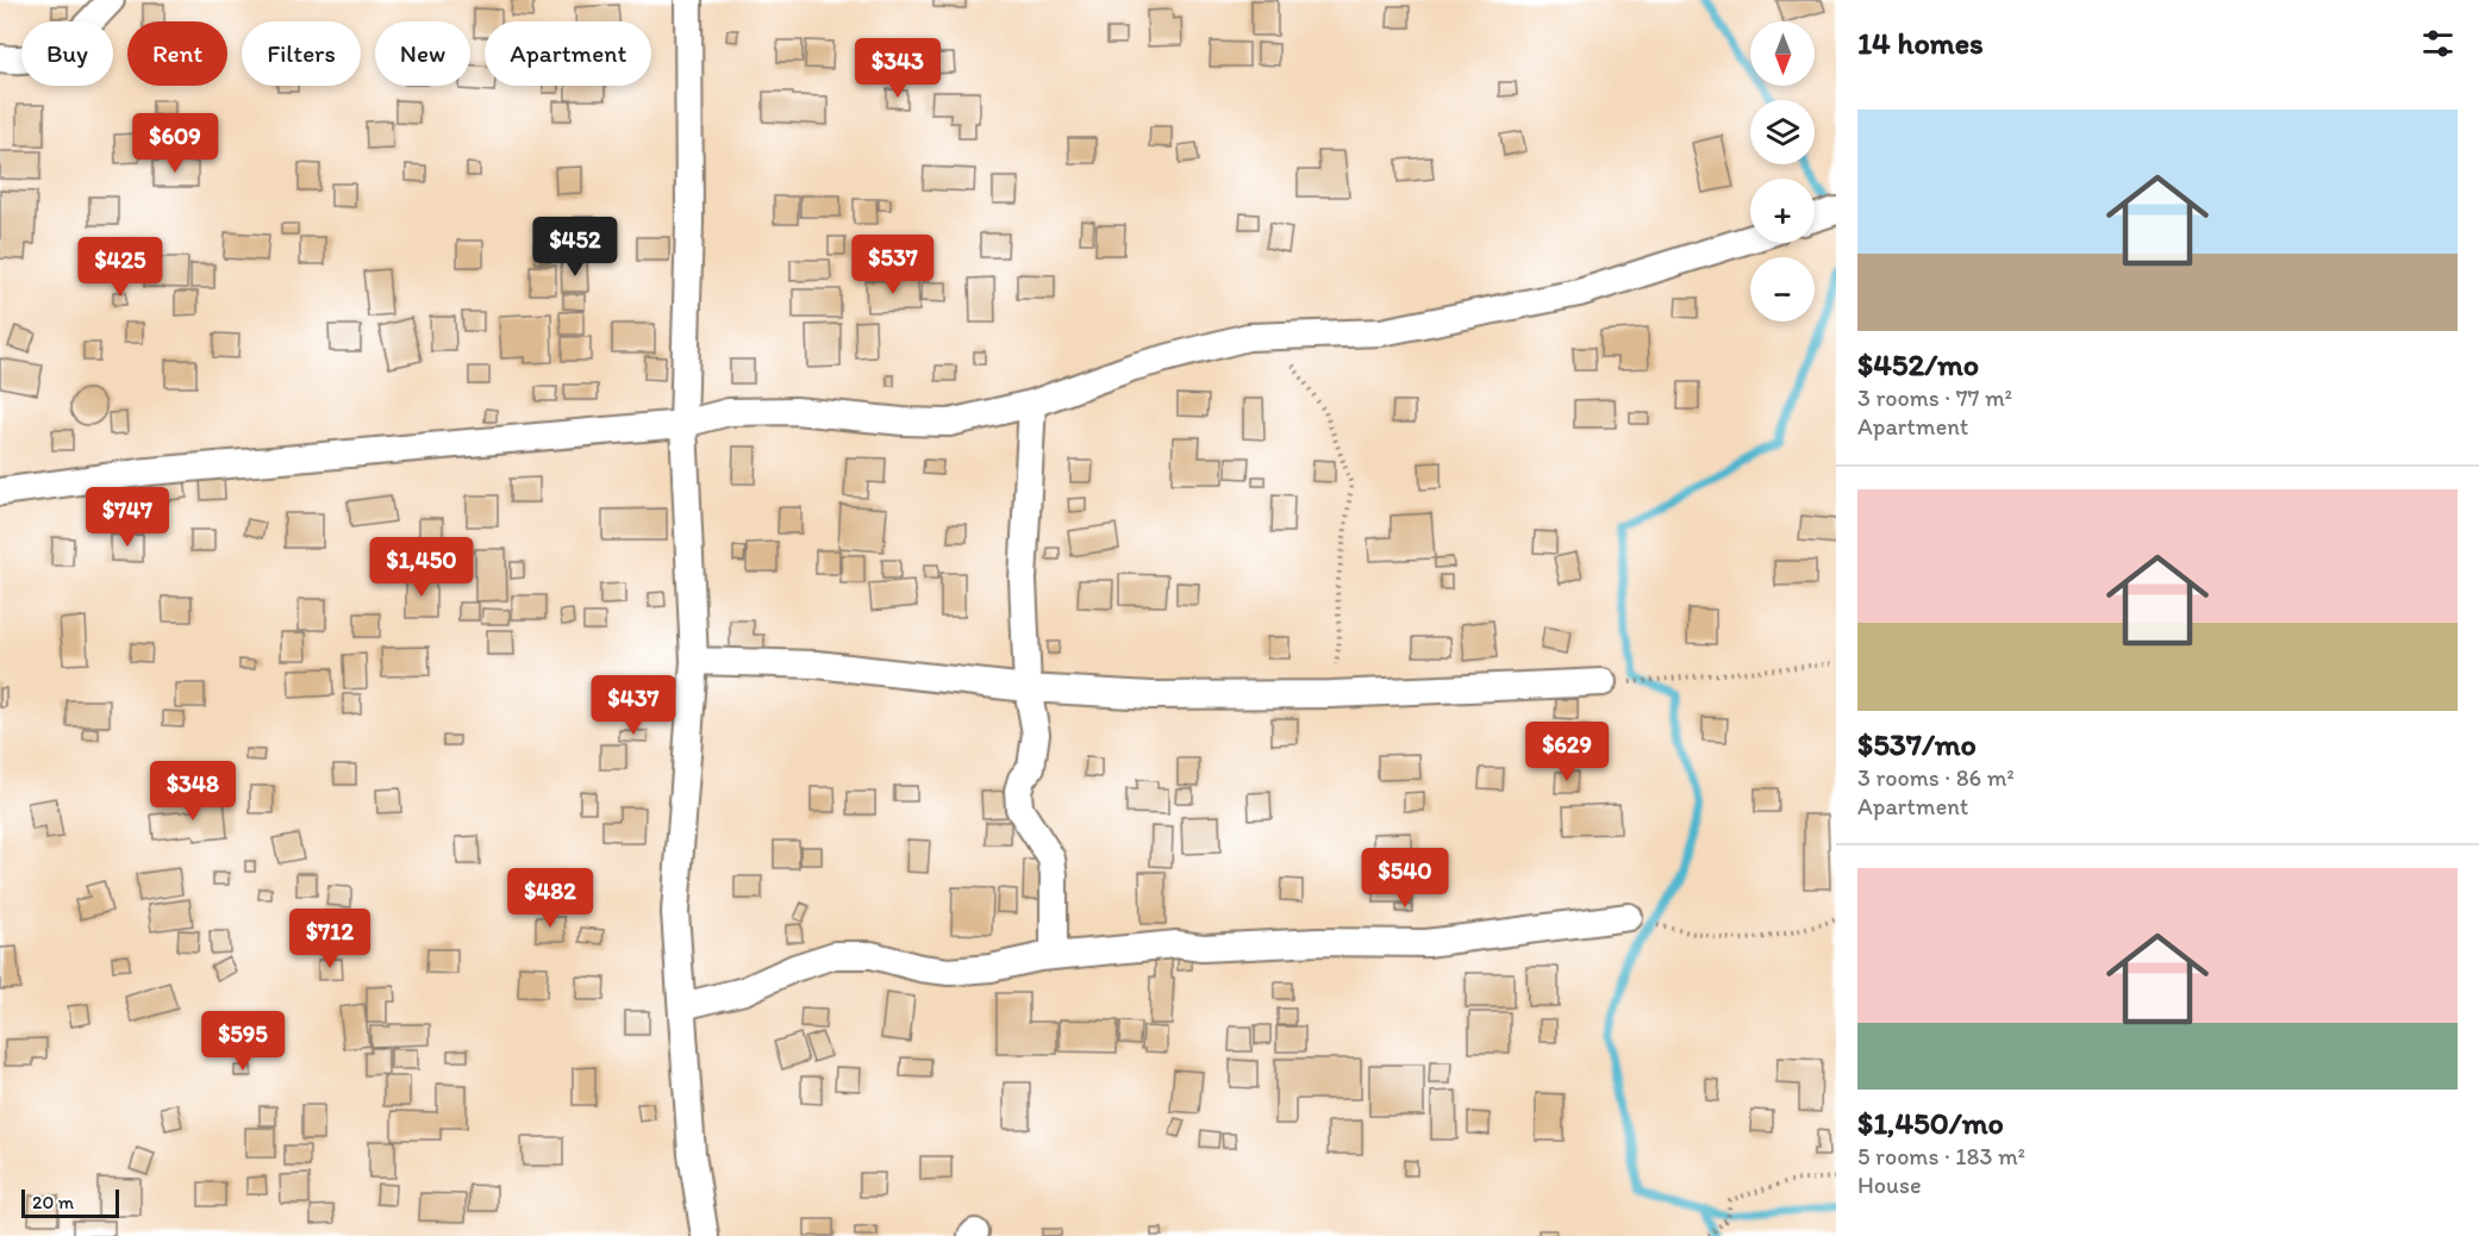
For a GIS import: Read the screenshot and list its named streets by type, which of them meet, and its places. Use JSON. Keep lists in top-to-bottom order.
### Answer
{
  "scale_bar": "20 m",
  "north": "bottom",
  "page": {
    "heading": "14 homes",
    "map_buttons": ["+", "−"],
    "chip": [
      "Buy",
      "Rent",
      "Filters",
      "New",
      "Apartment"
    ],
    "price": [
      "$343",
      "$609",
      "$452",
      "$537",
      "$425",
      "$747",
      "$1,450",
      "$437",
      "$629",
      "$348",
      "$540",
      "$482",
      "$712",
      "$595"
    ],
    "list": [
      {
        "name": "$452/mo",
        "note": "3 rooms · 77 m² · Apartment"
      },
      {
        "name": "$537/mo",
        "note": "3 rooms · 86 m² · Apartment"
      },
      {
        "name": "$1,450/mo",
        "note": "5 rooms · 183 m² · House"
      }
    ],
    "scale": "20 m"
  }
}
